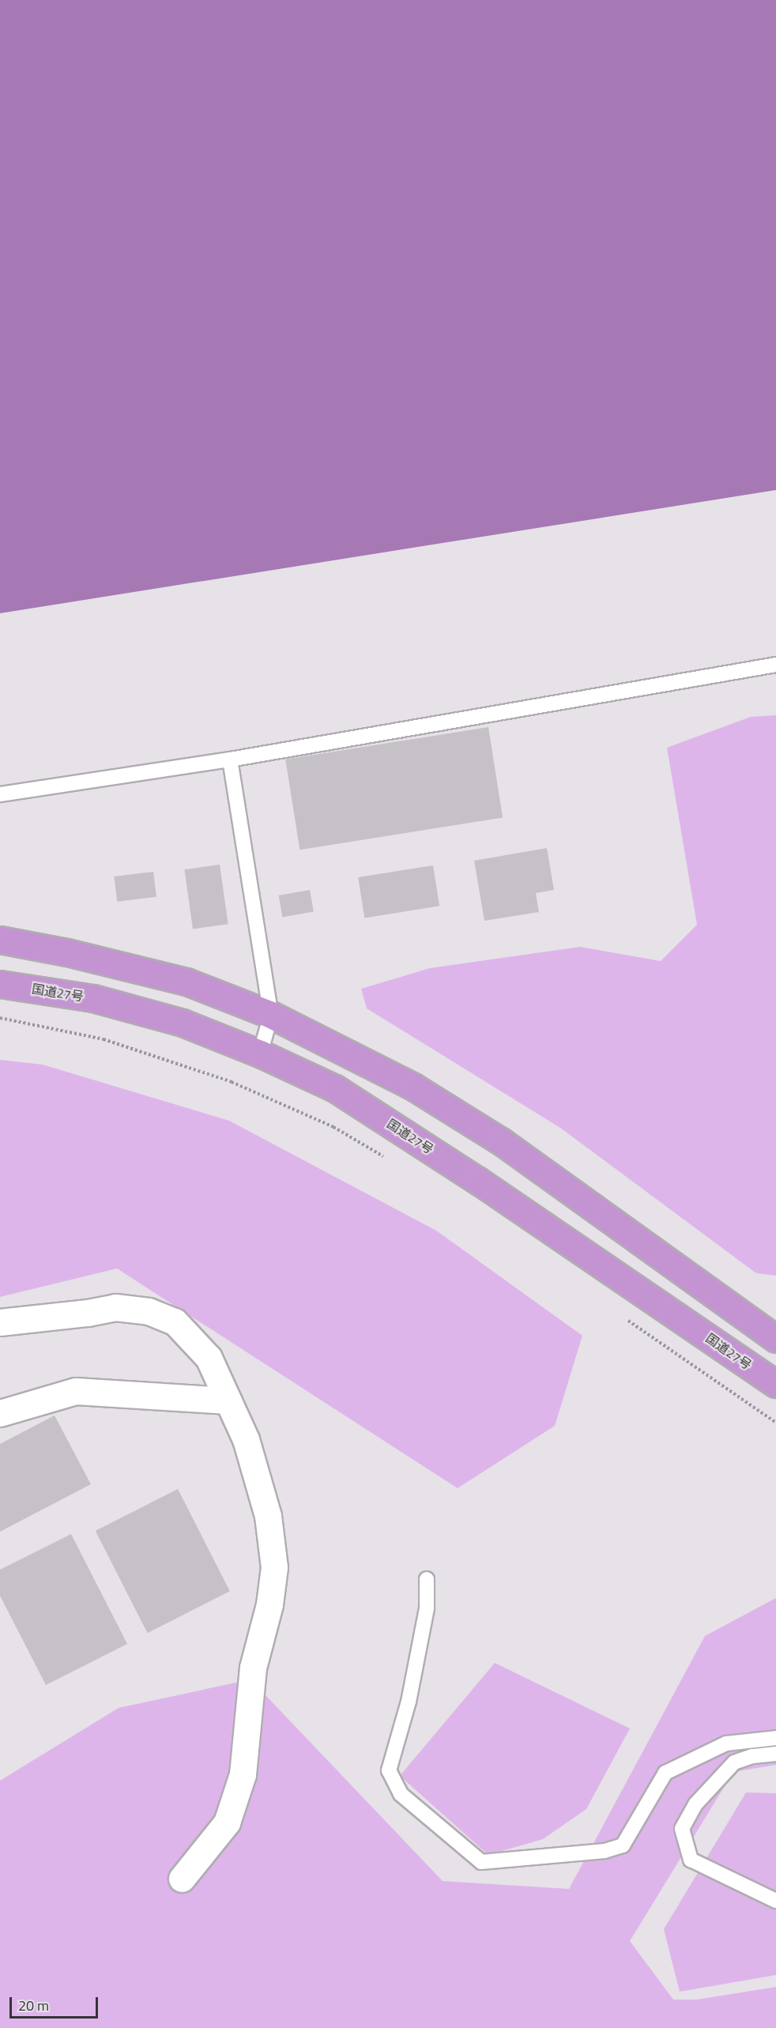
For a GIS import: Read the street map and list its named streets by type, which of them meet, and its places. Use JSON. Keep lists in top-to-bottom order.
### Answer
{
  "streets": {
    "highway": ["国道27号"]
  },
  "scale_bar": "20 m"
}
